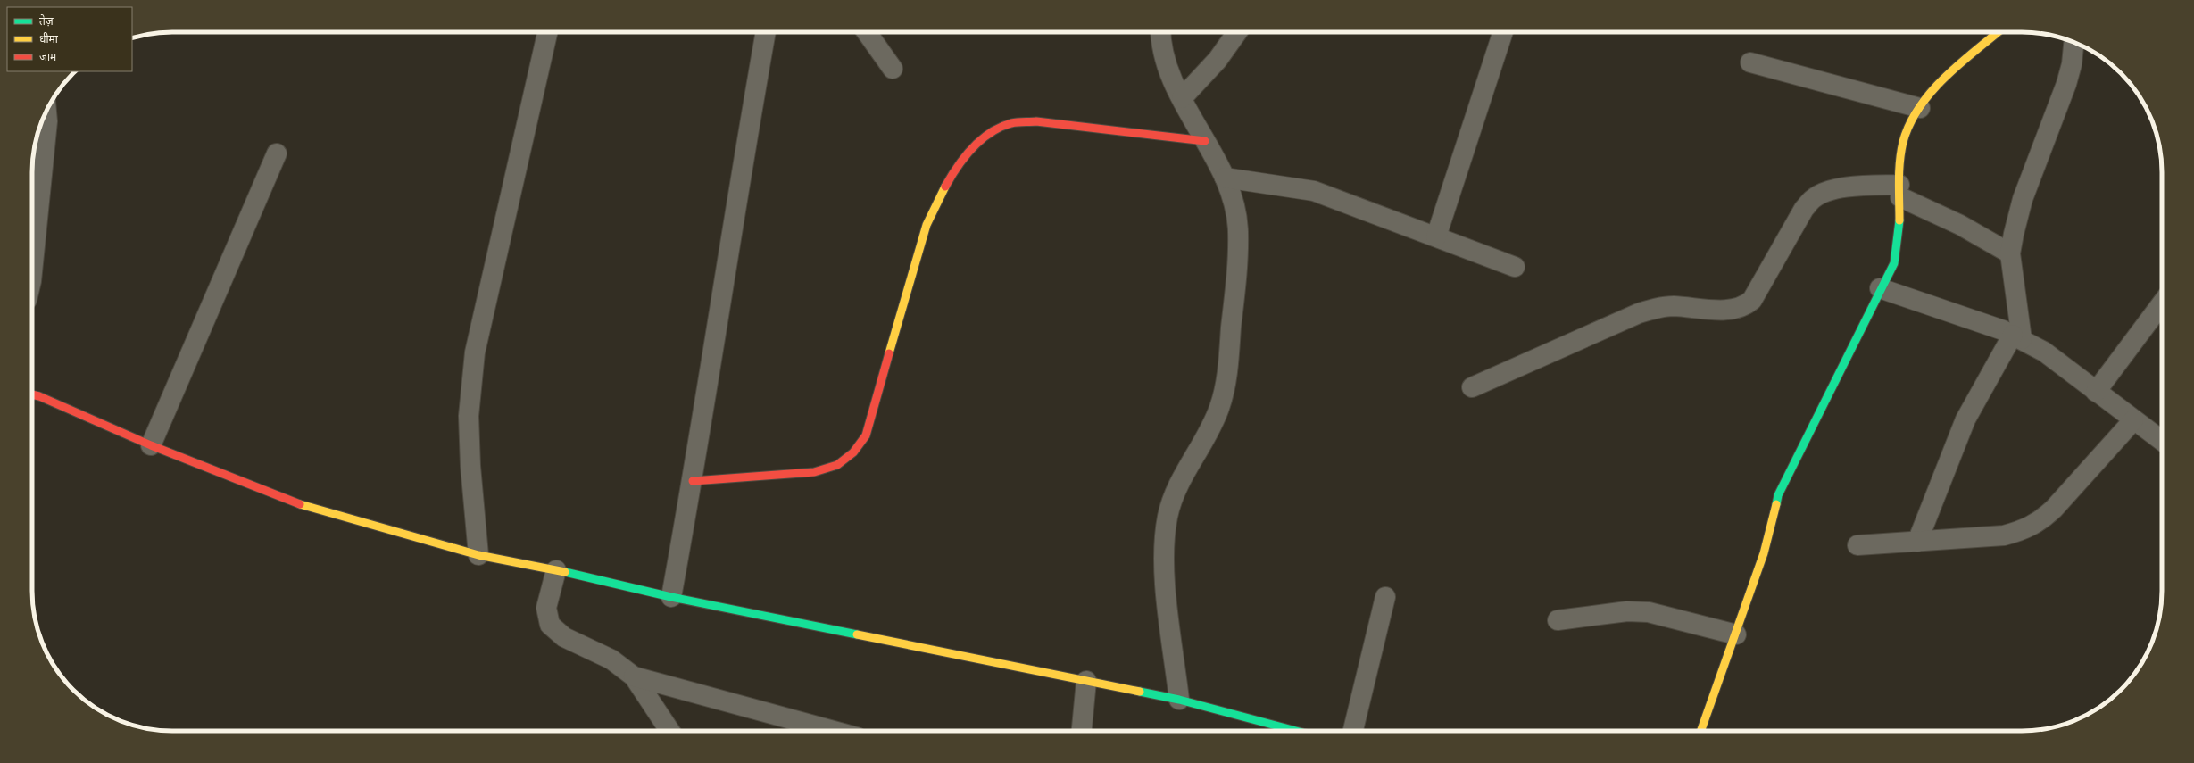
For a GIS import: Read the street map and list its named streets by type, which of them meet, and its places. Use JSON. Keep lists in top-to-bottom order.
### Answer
{
  "legend": ["तेज़", "धीमा", "जाम"]
}
